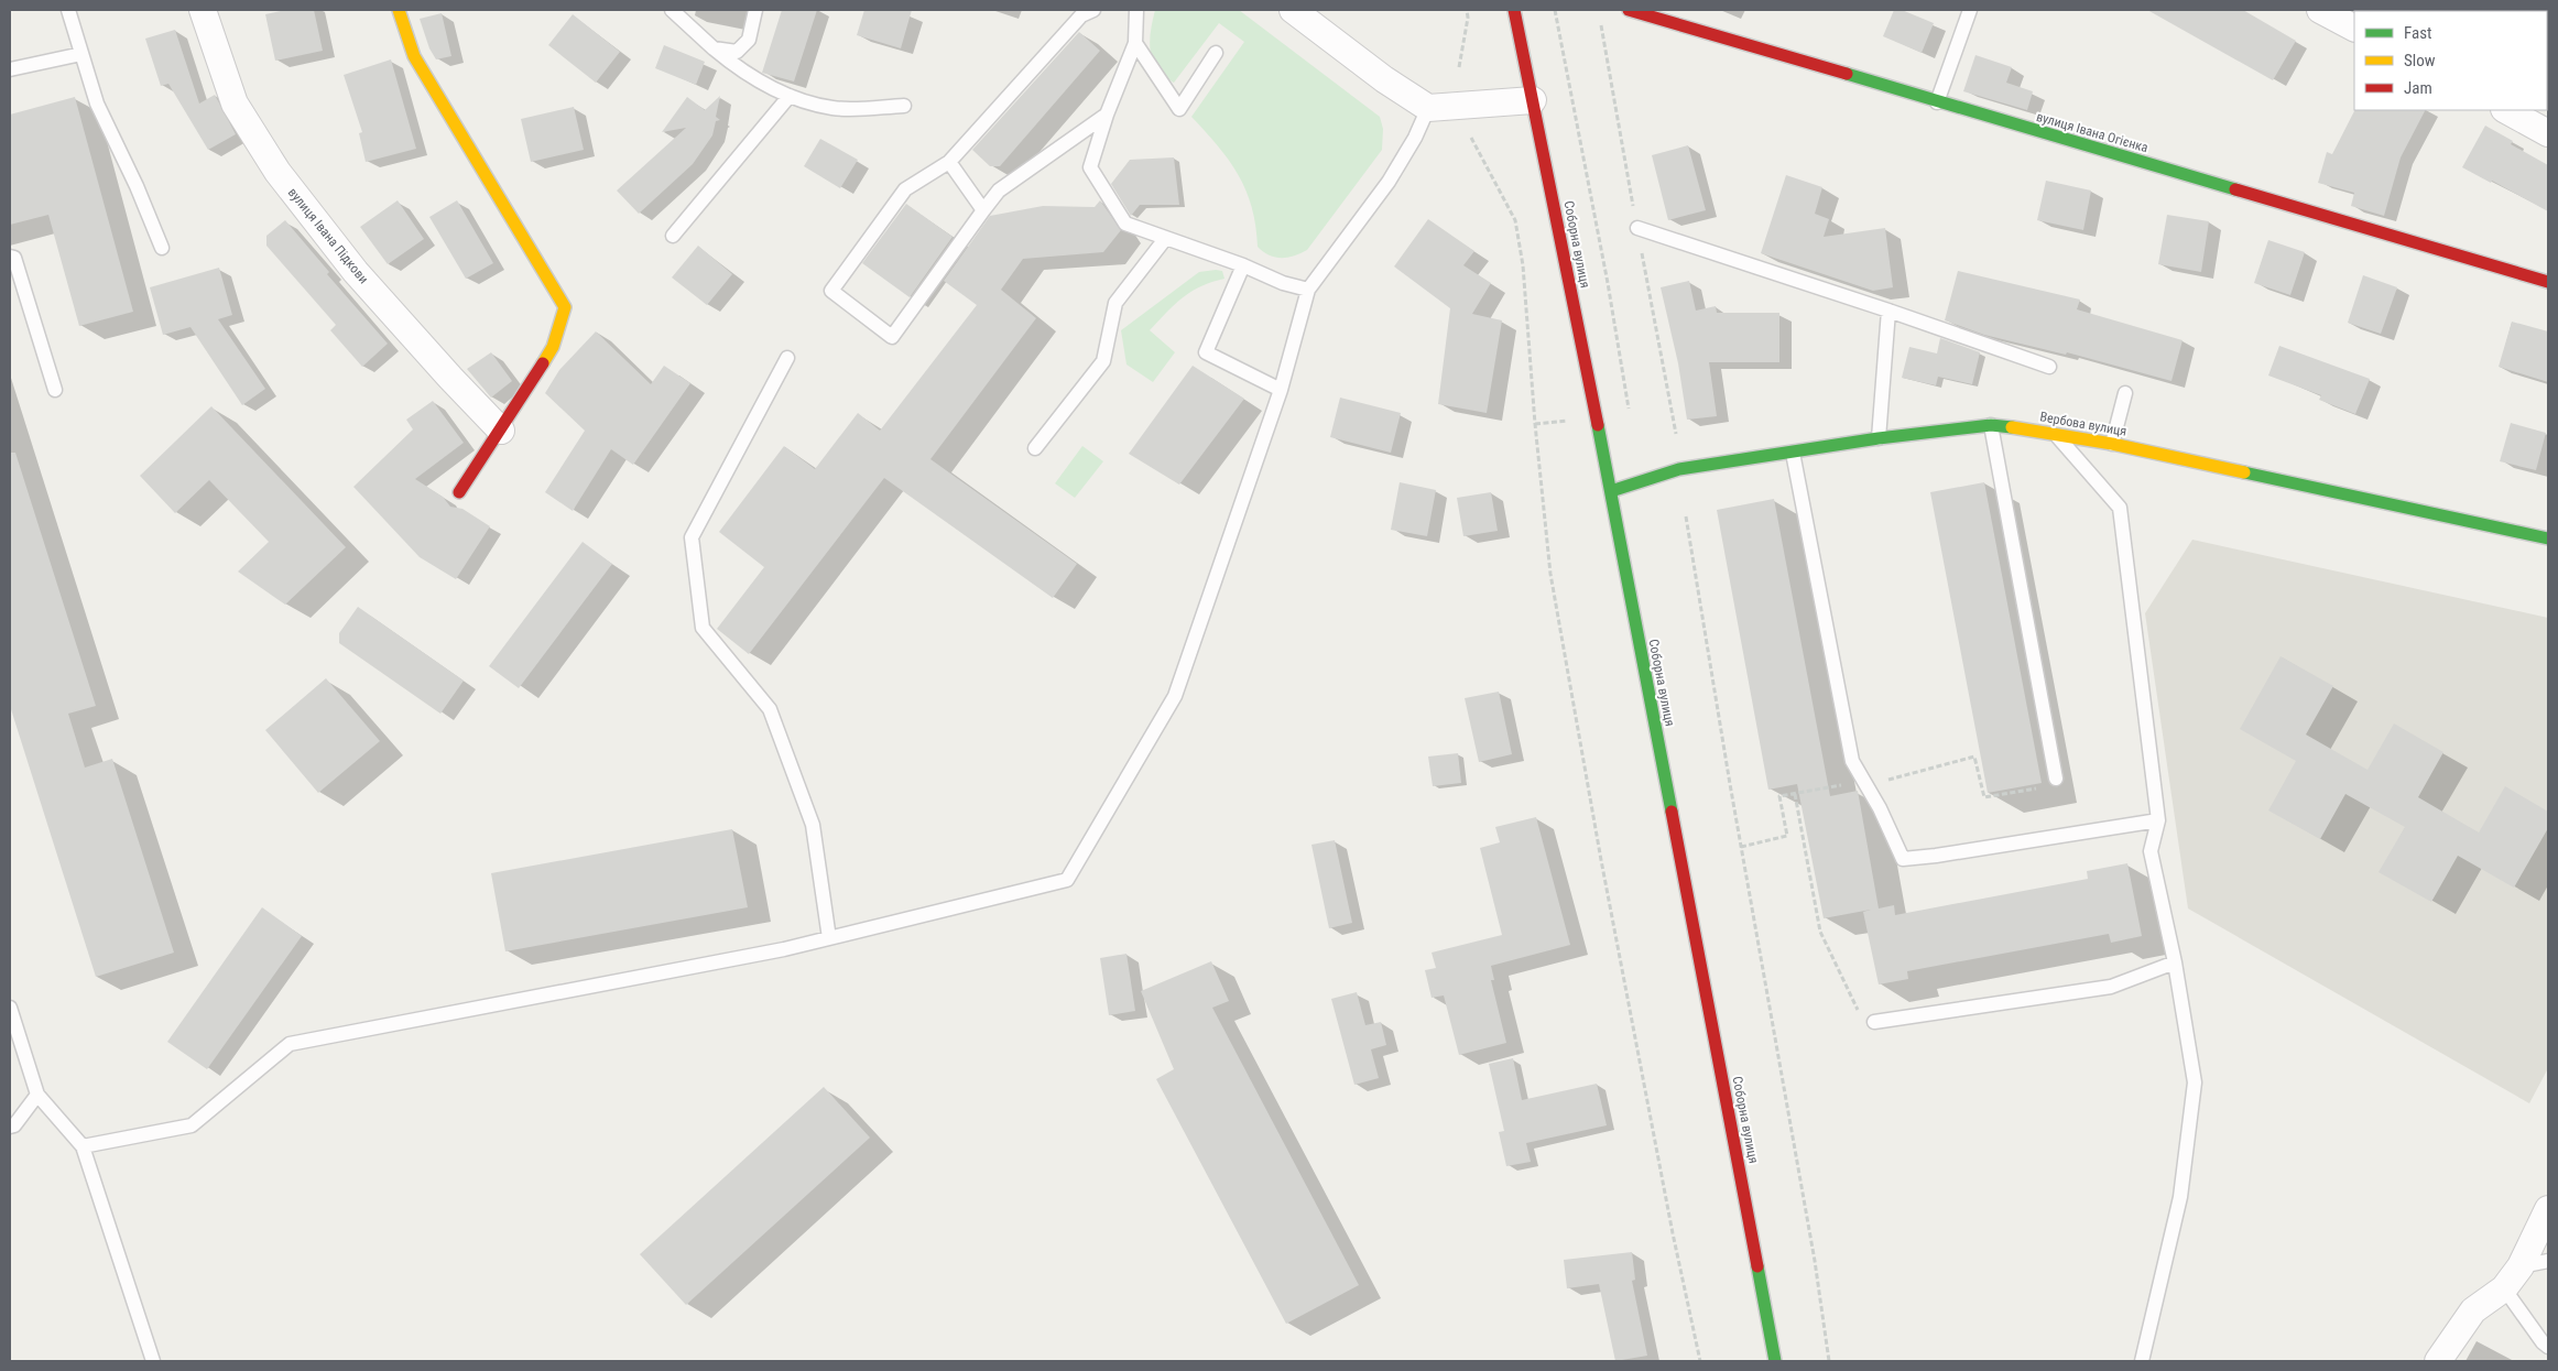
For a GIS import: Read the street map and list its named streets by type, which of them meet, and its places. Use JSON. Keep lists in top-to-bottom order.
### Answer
{
  "streets": {
    "street": [
      "вулиця Івана Огієнка",
      "вулиця Івана Підкови",
      "Соборна вулиця",
      "Вербова вулиця"
    ]
  },
  "crossings": [
    ["Соборна вулиця", "Вербова вулиця"]
  ],
  "legend": ["Fast", "Slow", "Jam"]
}
